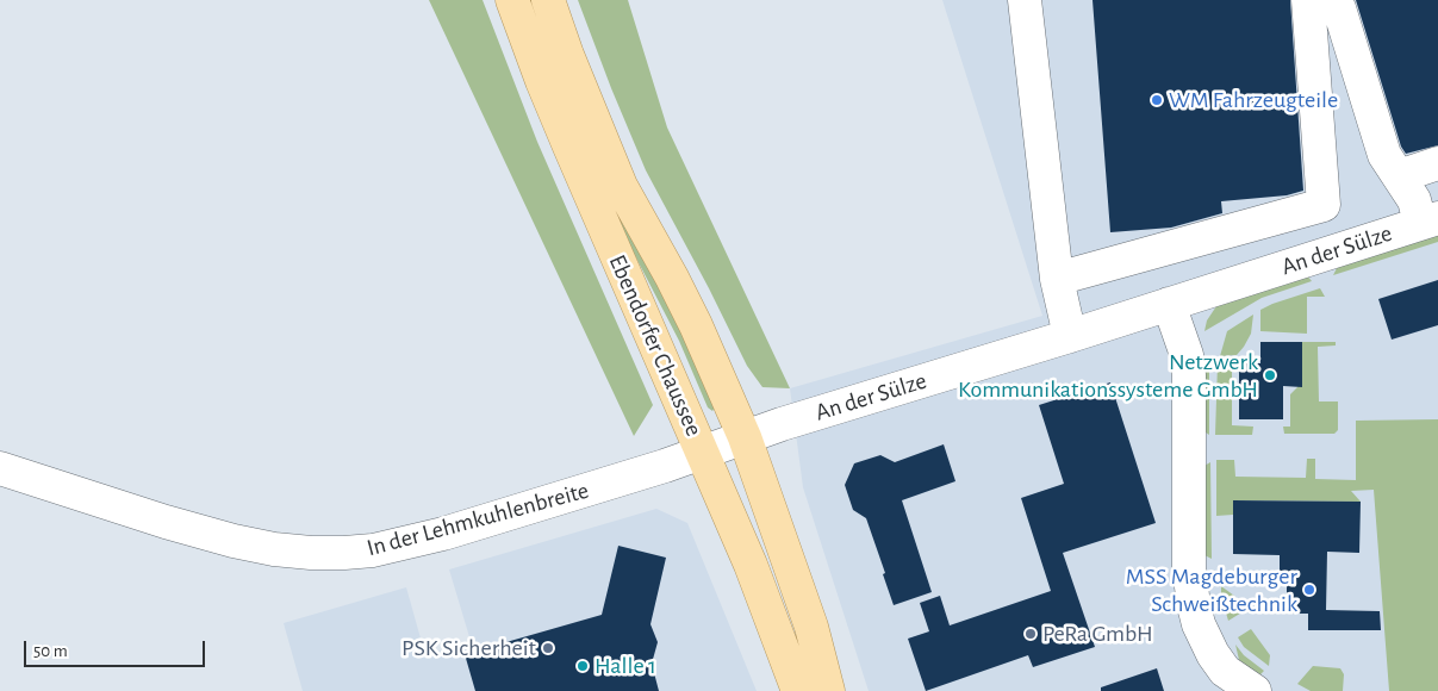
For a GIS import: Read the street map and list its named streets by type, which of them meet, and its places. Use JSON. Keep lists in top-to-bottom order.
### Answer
{
  "streets": {
    "main road": ["Ebendorfer Chaussee"],
    "street": ["An der Sülze", "In der Lehmkuhlenbreite"]
  },
  "crossings": [
    ["An der Sülze", "Ebendorfer Chaussee"],
    ["An der Sülze", "In der Lehmkuhlenbreite"],
    ["Ebendorfer Chaussee", "In der Lehmkuhlenbreite"]
  ],
  "places": [
    "WM Fahrzeugteile",
    "Netzwerk Kommunikationssysteme GmbH",
    "MSS Magdeburger Schweißtechnik",
    "PeRa GmbH",
    "PSK Sicherheit",
    "Halle 1"
  ],
  "scale_bar": "50 m"
}
